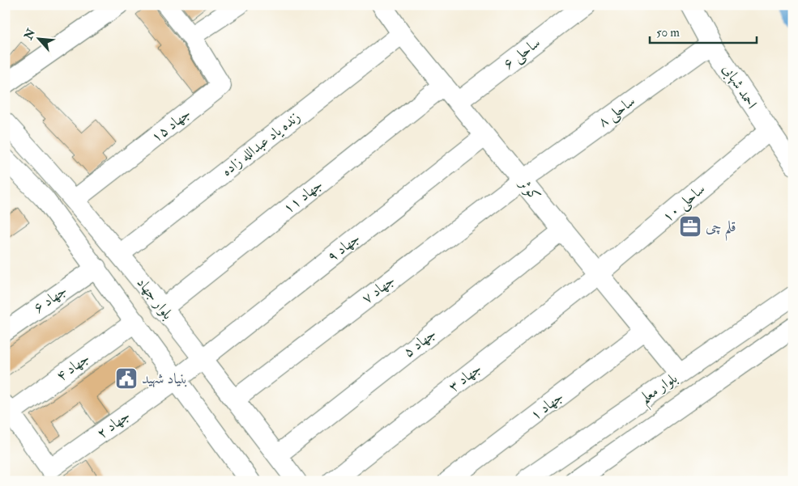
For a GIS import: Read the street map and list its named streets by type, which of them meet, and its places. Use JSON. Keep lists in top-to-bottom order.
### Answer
{
  "streets": {
    "street": [
      "ساحلی ۶",
      "احمد شهابی",
      "ساحلی ۸",
      "جهاد ۱۵",
      "زنده یاد عبدالله زاده",
      "کوثر",
      "جهاد ۱۱",
      "ساحلی ۱۰",
      "جهاد ۹",
      "جهاد ۷",
      "بلوار جهاد",
      "جهاد ۶",
      "جهاد ۵",
      "جهاد ۴",
      "جهاد ۳",
      "بلوار معلم",
      "جهاد ۱",
      "جهاد ۲"
    ]
  },
  "crossings": [
    ["ساحلی ۶", "کوثر"],
    ["احمد شهابی", "ساحلی ۸"],
    ["احمد شهابی", "ساحلی ۱۰"],
    ["ساحلی ۸", "کوثر"],
    ["ساحلی ۸", "جهاد ۷"],
    ["جهاد ۱۵", "بلوار جهاد"],
    ["زنده یاد عبدالله زاده", "کوثر"],
    ["زنده یاد عبدالله زاده", "بلوار جهاد"],
    ["کوثر", "جهاد ۱۱"],
    ["کوثر", "ساحلی ۱۰"],
    ["کوثر", "جهاد ۹"],
    ["کوثر", "جهاد ۷"],
    ["کوثر", "جهاد ۵"],
    ["کوثر", "جهاد ۳"],
    ["کوثر", "بلوار معلم"],
    ["کوثر", "جهاد ۱"],
    ["جهاد ۱۱", "بلوار جهاد"],
    ["ساحلی ۱۰", "جهاد ۳"],
    ["جهاد ۹", "بلوار جهاد"],
    ["جهاد ۹", "جهاد ۲"],
    ["جهاد ۷", "بلوار جهاد"],
    ["بلوار جهاد", "جهاد ۶"],
    ["بلوار جهاد", "جهاد ۵"],
    ["بلوار جهاد", "جهاد ۴"],
    ["بلوار جهاد", "جهاد ۲"],
    ["جهاد ۴", "جهاد ۲"]
  ],
  "places": {
    "office": ["قلم چی"],
    "public building": ["بنیاد شهید"]
  },
  "scale_bar": "50 m",
  "north": "top left"
}
